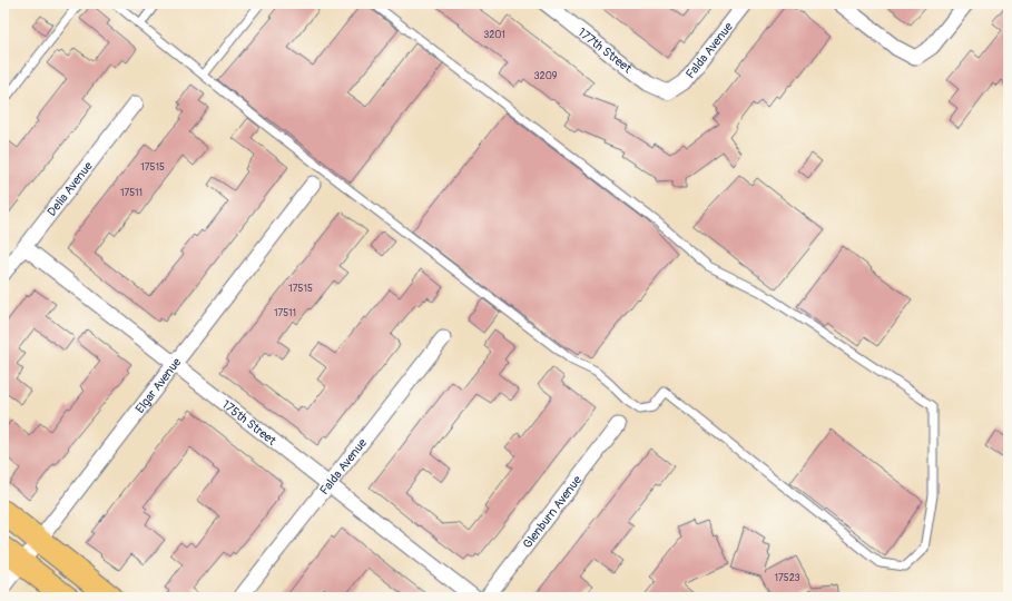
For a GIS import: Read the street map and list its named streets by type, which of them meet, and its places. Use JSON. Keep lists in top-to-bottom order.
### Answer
{
  "streets": {
    "street": [
      "177th Street",
      "Falda Avenue",
      "Delia Avenue",
      "Elgar Avenue",
      "175th Street",
      "Glenburn Avenue"
    ]
  },
  "crossings": [
    ["177th Street", "Falda Avenue"],
    ["Falda Avenue", "175th Street"],
    ["Delia Avenue", "175th Street"],
    ["Elgar Avenue", "175th Street"]
  ],
  "house_numbers": [
    "3201",
    "3209",
    "17515",
    "17511",
    "17515",
    "17511",
    "17523"
  ]
}
